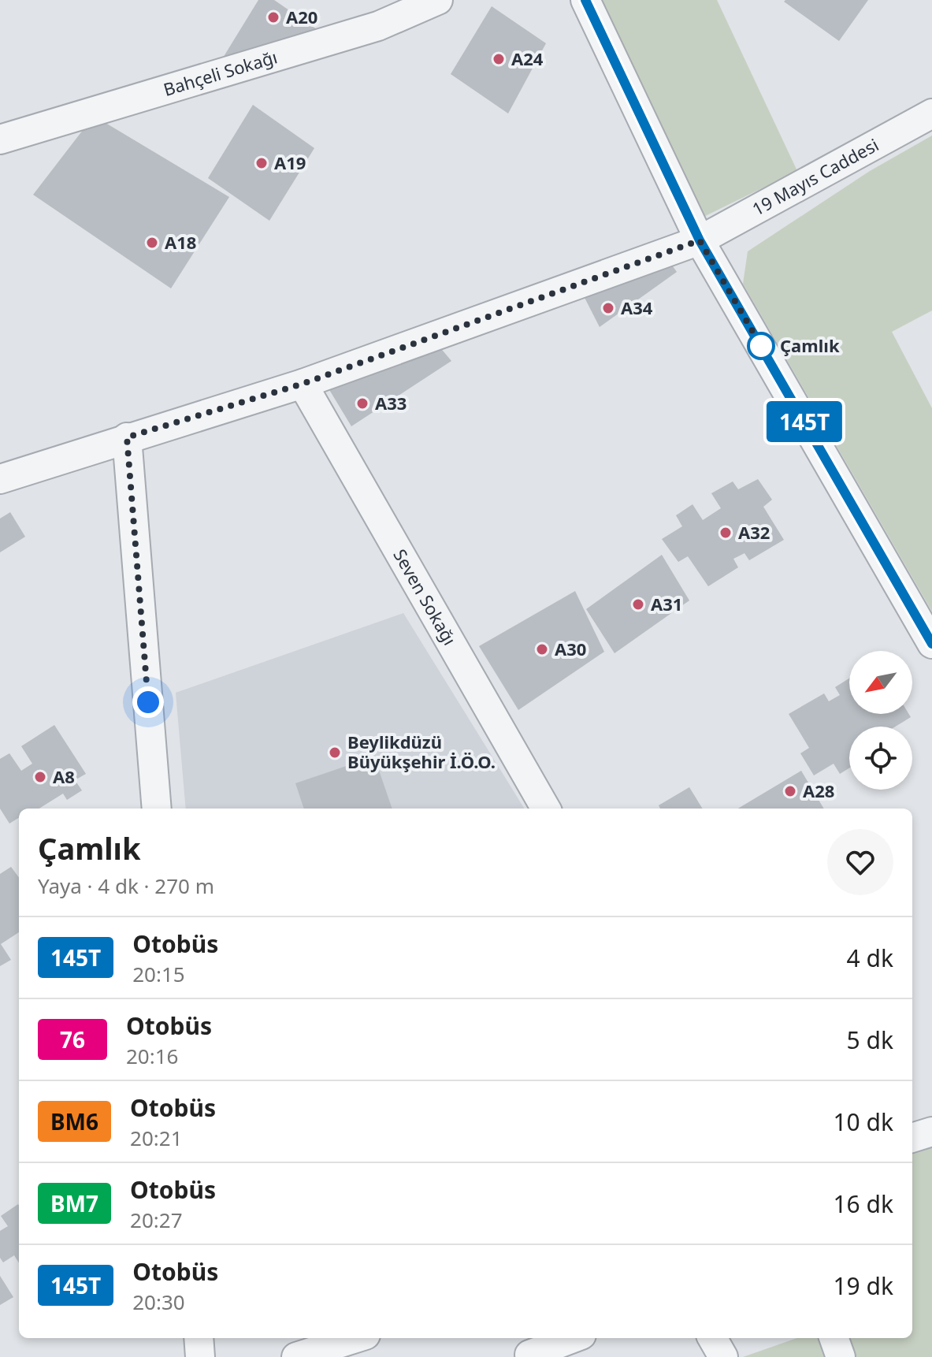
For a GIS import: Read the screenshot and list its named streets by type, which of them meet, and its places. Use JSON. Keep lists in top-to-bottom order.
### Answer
{
  "streets": {
    "street": ["Bahçeli Sokağı", "19 Mayıs Caddesi", "Seven Sokağı"]
  },
  "crossings": [
    ["19 Mayıs Caddesi", "Seven Sokağı"]
  ],
  "places": [
    "A20",
    "A24",
    "A19",
    "A18",
    "A34",
    "Çamlık",
    "A33",
    "A32",
    "A31",
    "A30",
    "Beylikdüzü Büyükşehir İ.Ö.O.",
    "A8",
    "A28"
  ],
  "lines": ["bus line 145T"],
  "north": "bottom left",
  "page": {
    "on_map": "145T",
    "heading": ["Çamlık", "Yaya · 4 dk · 270 m"],
    "list": [
      {
        "mark": "145T",
        "name": "Otobüs",
        "note": "20:15",
        "value": "4 dk"
      },
      {
        "mark": "76",
        "name": "Otobüs",
        "note": "20:16",
        "value": "5 dk"
      },
      {
        "mark": "BM6",
        "name": "Otobüs",
        "note": "20:21",
        "value": "10 dk"
      },
      {
        "mark": "BM7",
        "name": "Otobüs",
        "note": "20:27",
        "value": "16 dk"
      },
      {
        "mark": "145T",
        "name": "Otobüs",
        "note": "20:30",
        "value": "19 dk"
      }
    ]
  }
}
